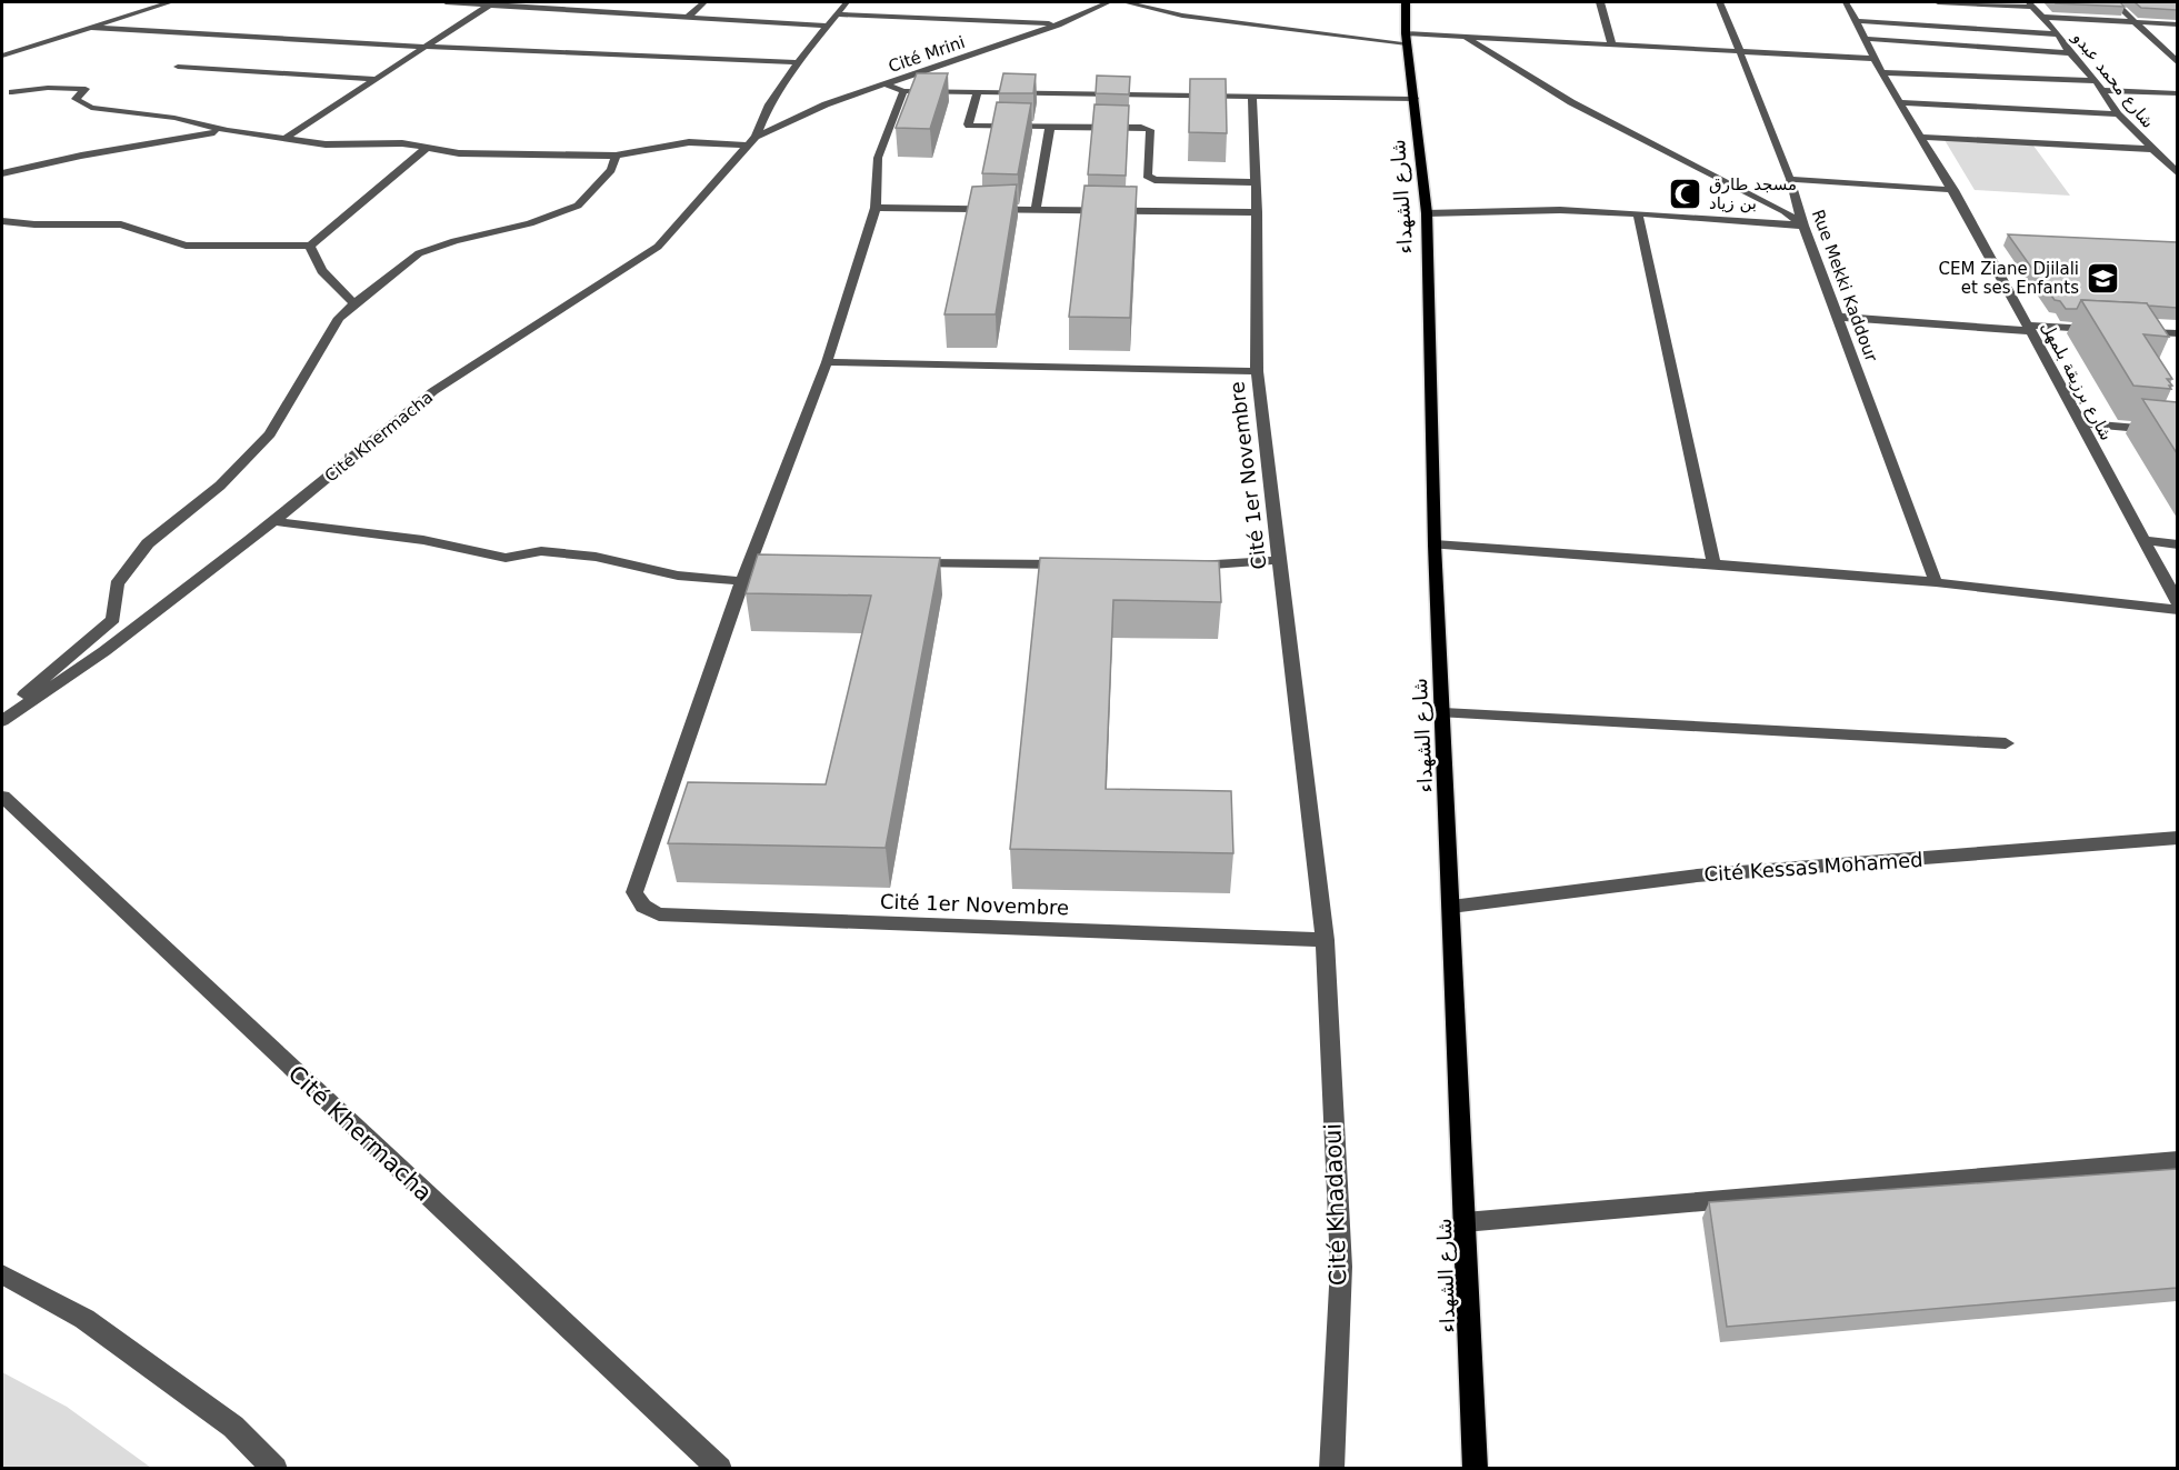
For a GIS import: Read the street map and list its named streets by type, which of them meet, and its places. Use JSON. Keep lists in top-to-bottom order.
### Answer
{
  "streets": {
    "main road": ["شارع الشهداء"],
    "street": [
      "Cité Mrini",
      "شارع محمد عبدو",
      "Rue Mekki Kaddour",
      "شارع برزيقة بلمهل",
      "Cité Khermacha",
      "Cité 1er Novembre",
      "Cité Kessas Mohamed",
      "Cité Khadaoui"
    ]
  },
  "crossings": [
    ["Cité Mrini", "Cité Khermacha"],
    ["شارع الشهداء", "Cité Kessas Mohamed"],
    ["Cité 1er Novembre", "Cité Khadaoui"]
  ],
  "places": {
    "mosque": ["مسجد طارق بن زياد"],
    "school or university": ["CEM Ziane Djilali et ses Enfants"]
  }
}
